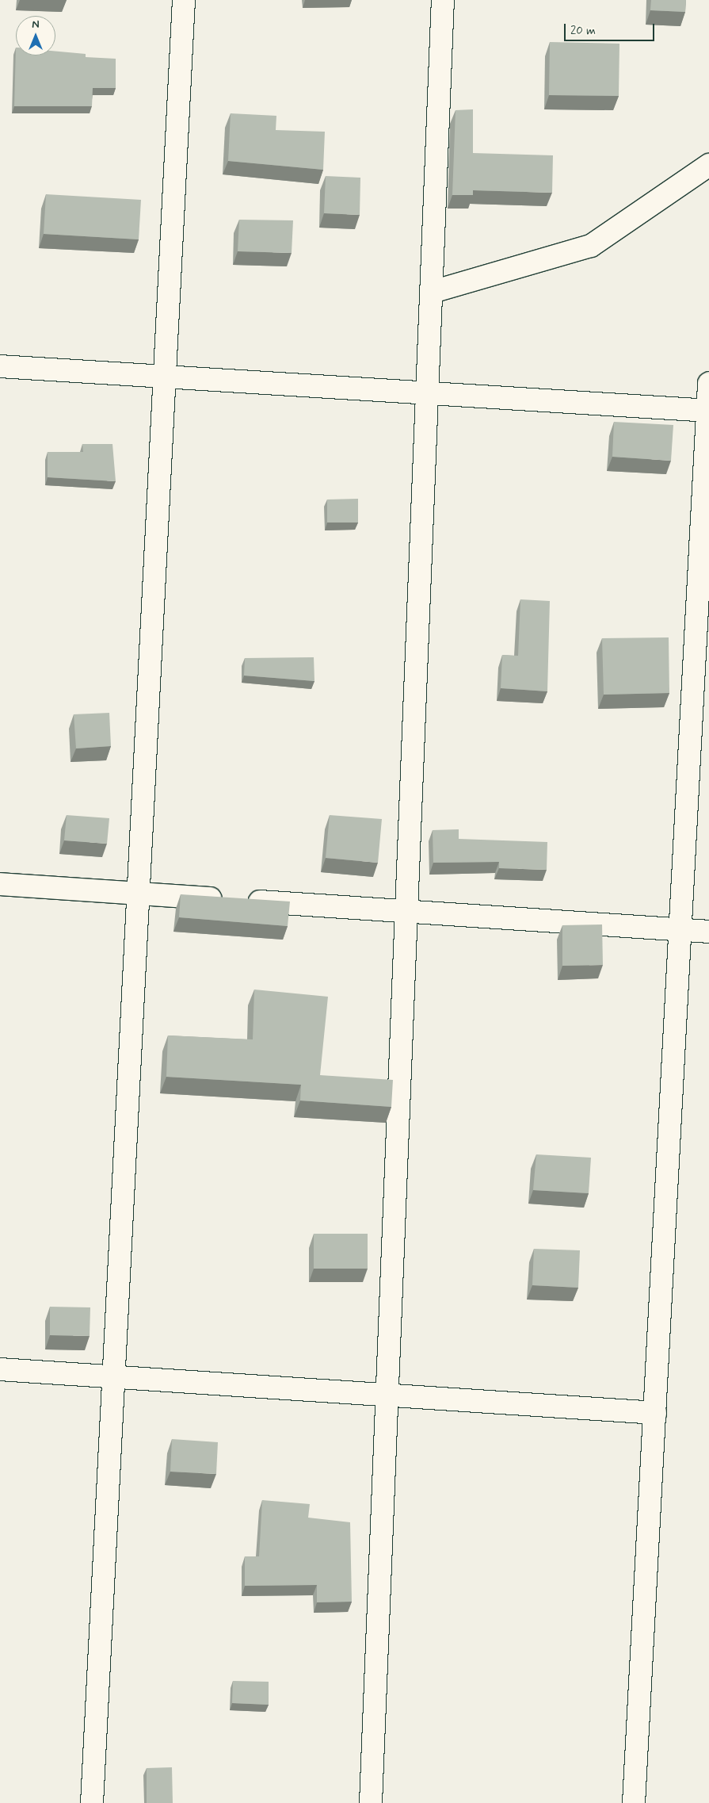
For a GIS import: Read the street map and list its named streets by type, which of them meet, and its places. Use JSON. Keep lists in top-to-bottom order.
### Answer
{
  "scale_bar": "20 m",
  "north": "top"
}
